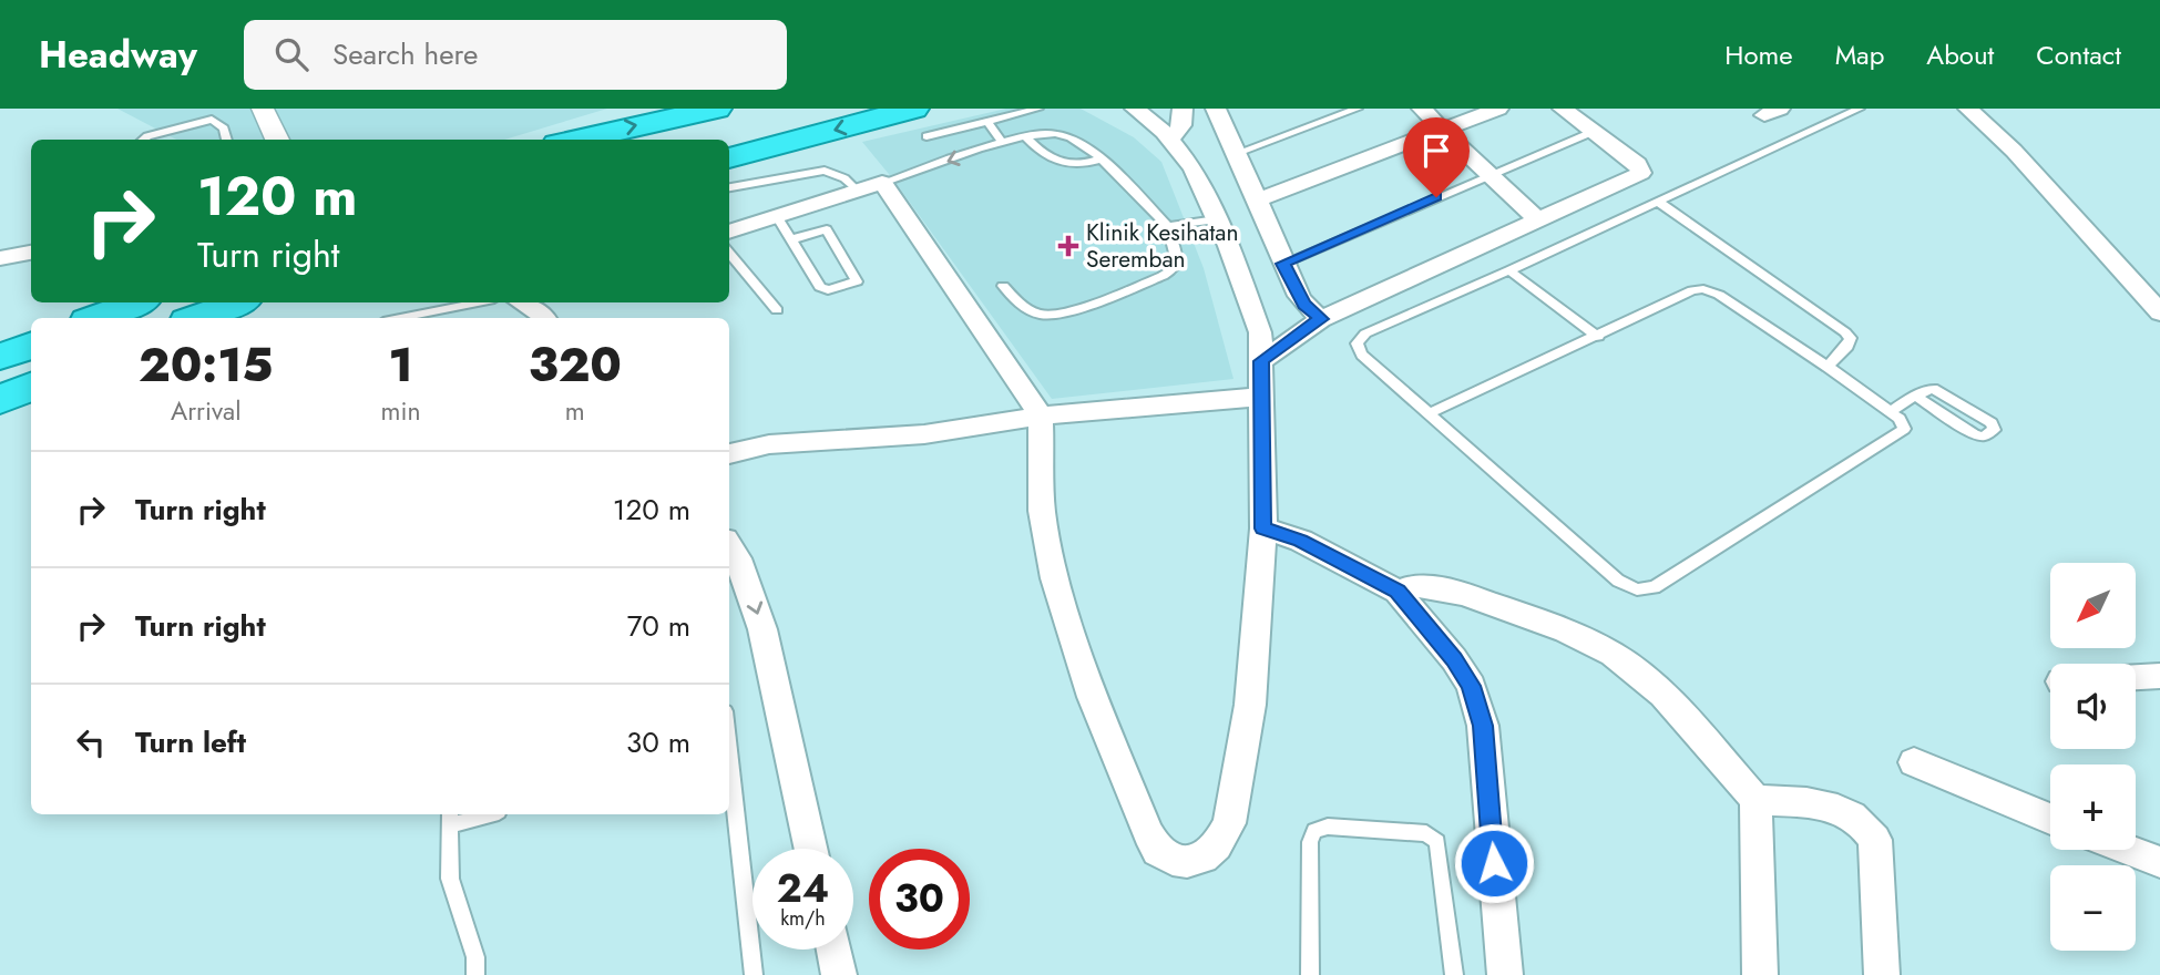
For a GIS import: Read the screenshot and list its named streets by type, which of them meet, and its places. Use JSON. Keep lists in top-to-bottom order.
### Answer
{
  "places": {
    "health": ["Klinik Kesihatan Seremban"]
  },
  "north": "bottom left",
  "page": {
    "header": "Headway",
    "search": "Search here",
    "nav": [
      "Home",
      "Map",
      "About",
      "Contact"
    ],
    "turn": ["120 m", "Turn right"],
    "eta": [
      "20:15",
      "Arrival",
      "1",
      "min",
      "320",
      "m"
    ],
    "list": [
      {
        "name": "Turn right",
        "value": "120 m"
      },
      {
        "name": "Turn right",
        "value": "70 m"
      },
      {
        "name": "Turn left",
        "value": "30 m"
      }
    ],
    "map_buttons": ["+", "−"],
    "speed": "24 km/h",
    "limit": "30"
  }
}
